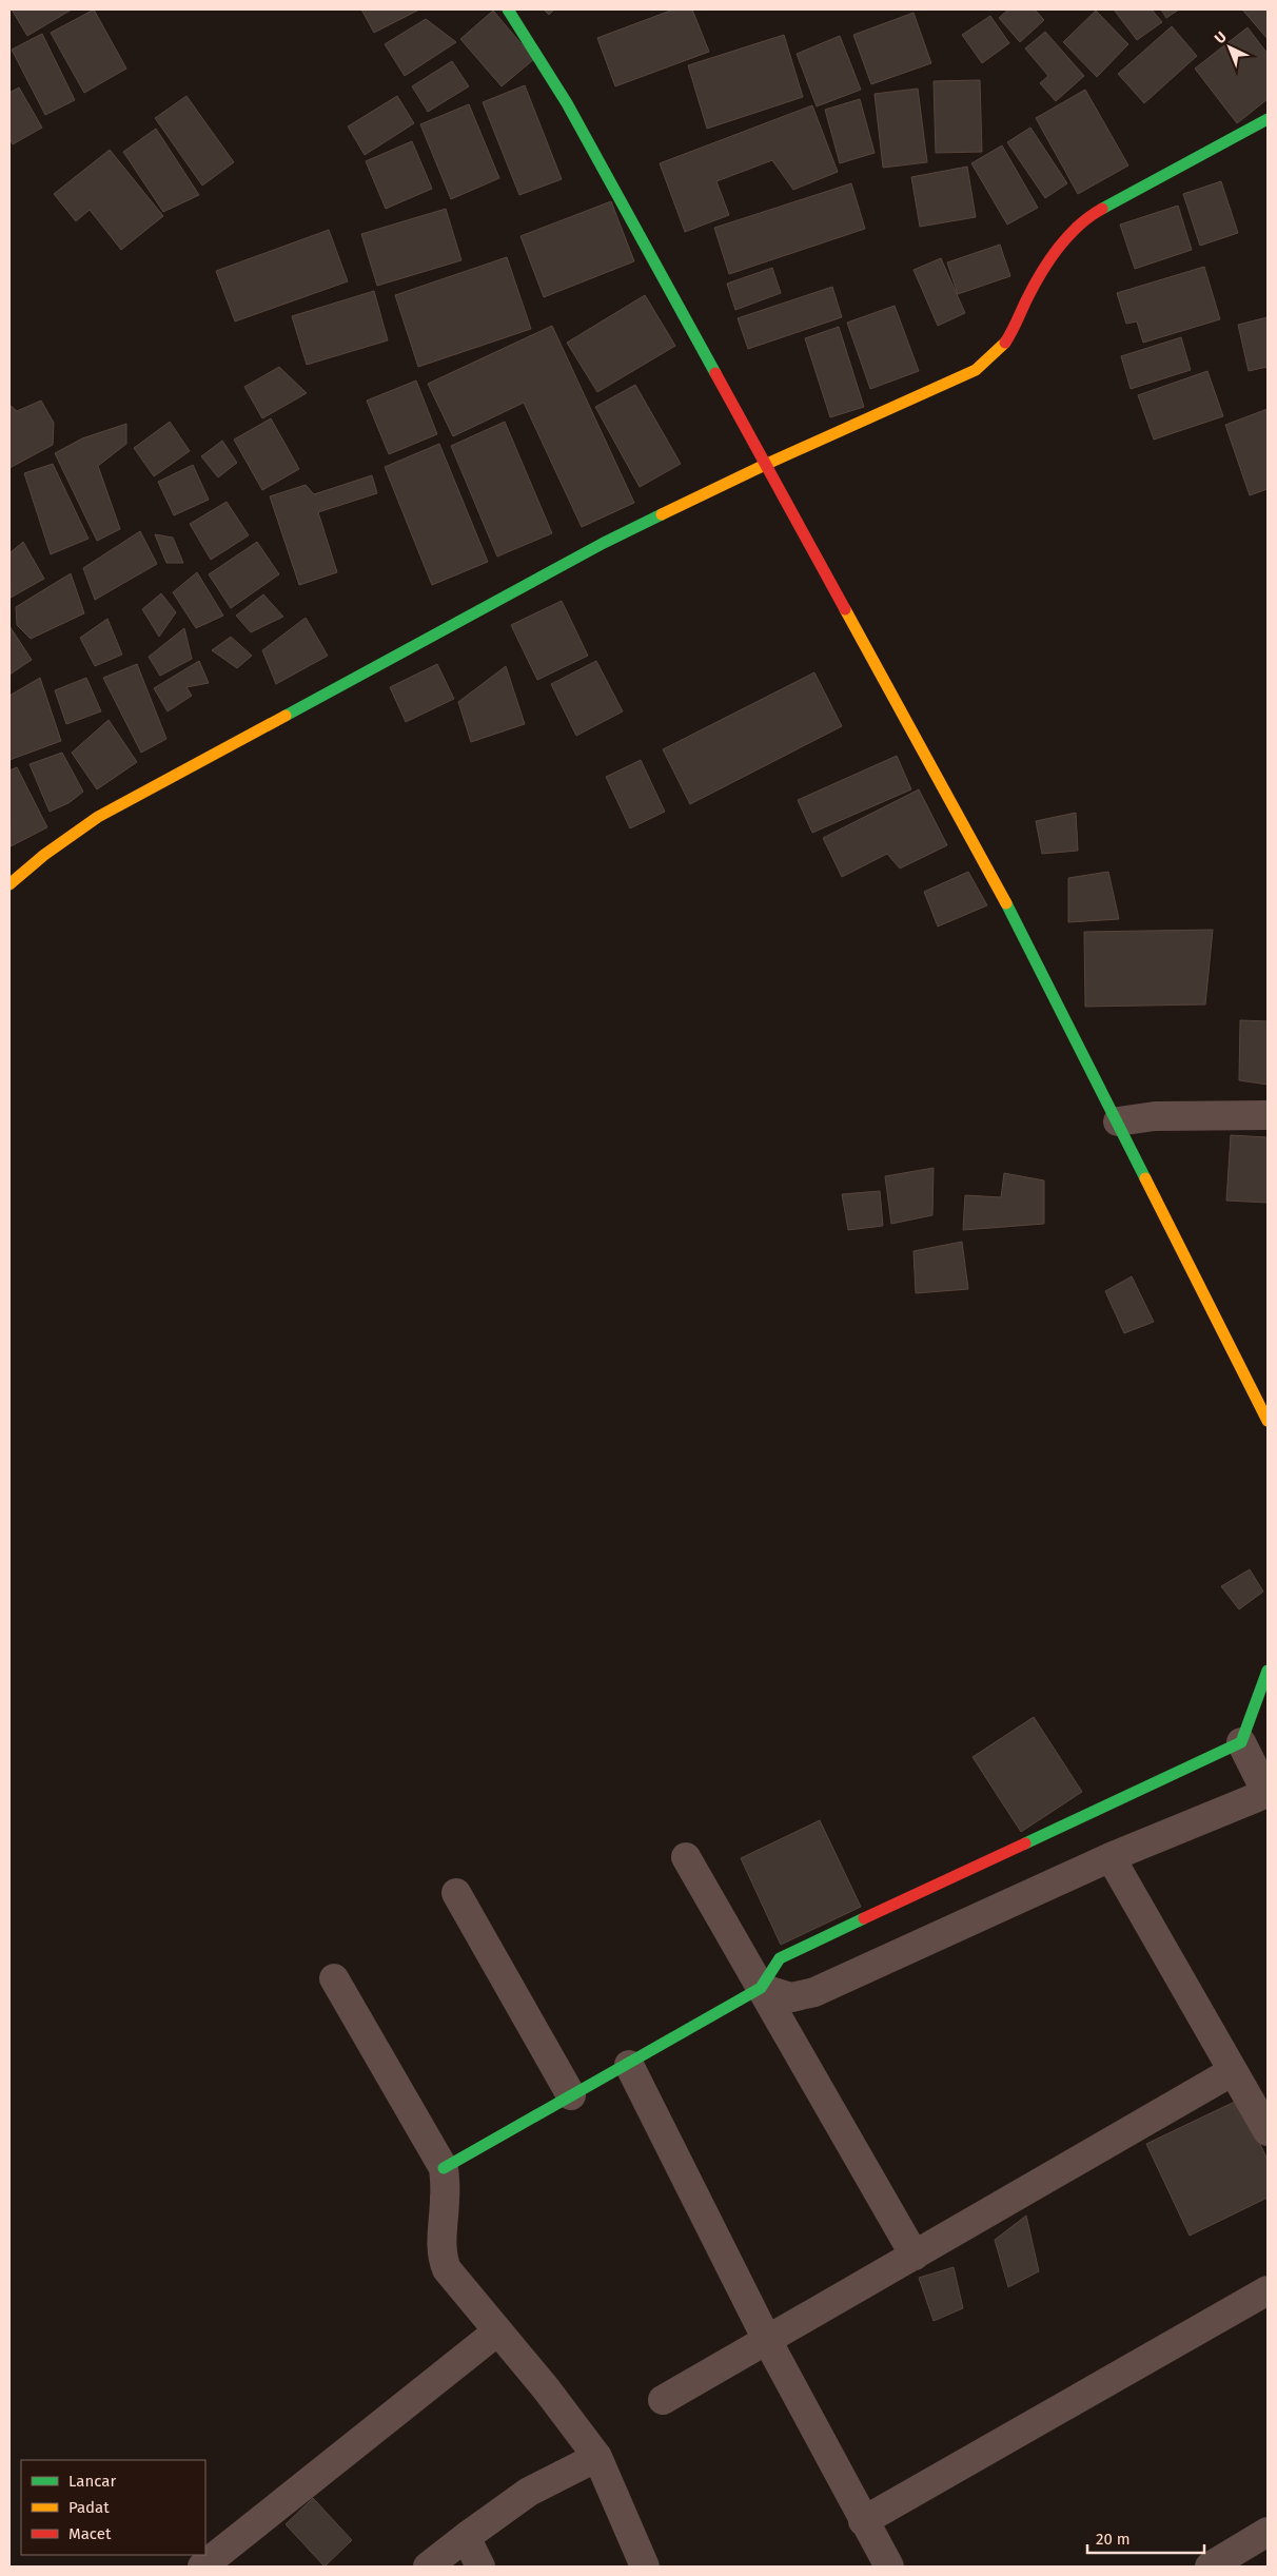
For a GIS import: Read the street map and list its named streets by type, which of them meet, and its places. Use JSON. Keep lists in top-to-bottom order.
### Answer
{
  "legend": ["Lancar", "Padat", "Macet"],
  "scale_bar": "20 m",
  "north": "top left"
}
